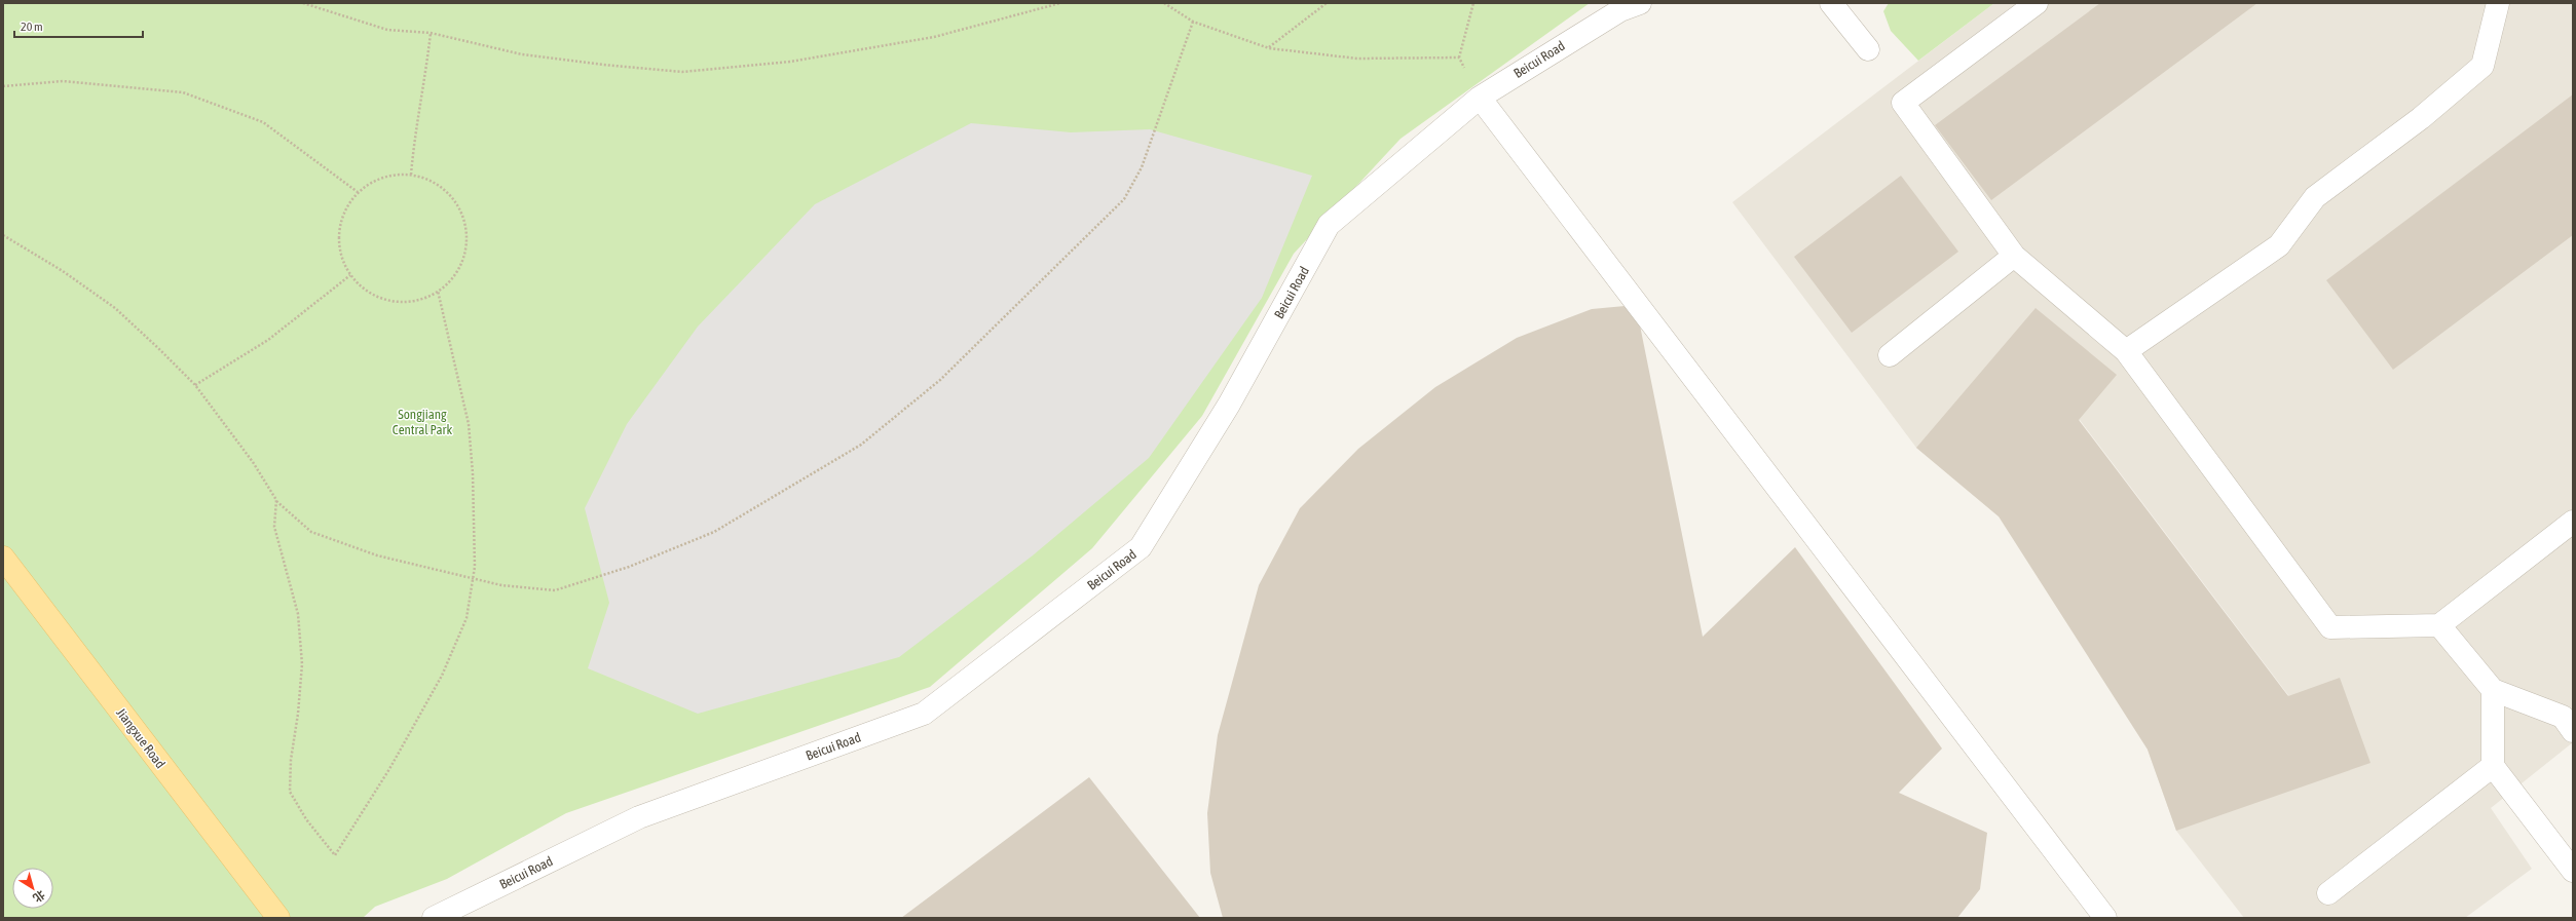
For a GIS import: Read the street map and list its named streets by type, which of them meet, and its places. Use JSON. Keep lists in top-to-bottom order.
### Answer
{
  "streets": {
    "main road": ["Jiangxue Road"],
    "street": ["Beicui Road"]
  },
  "parks": ["Songjiang Central Park"],
  "scale_bar": "20 m",
  "north": "bottom right"
}
